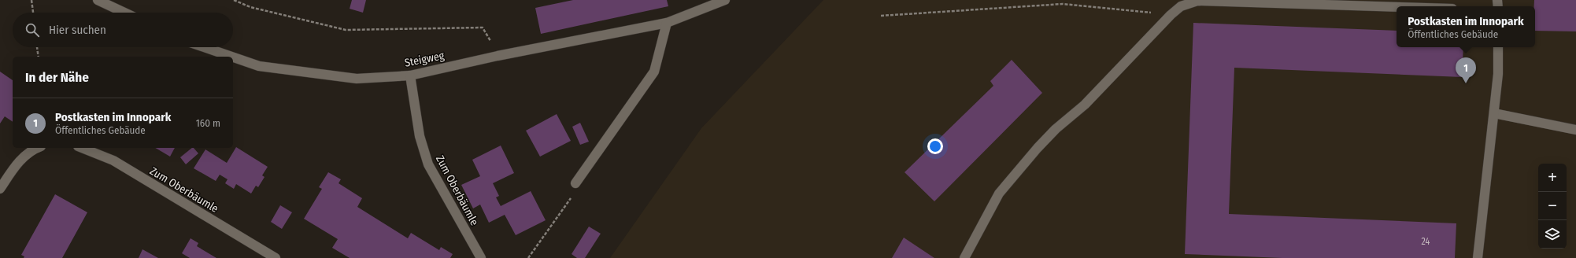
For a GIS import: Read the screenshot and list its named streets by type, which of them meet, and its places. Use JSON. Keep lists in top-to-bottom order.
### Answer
{
  "streets": {
    "street": ["Steigweg", "Zum Oberbäumle"]
  },
  "crossings": [
    ["Steigweg", "Zum Oberbäumle"]
  ],
  "house_numbers": ["24"],
  "page": {
    "popup": ["Postkasten im Innopark", "Öffentliches Gebäude"],
    "search": "Hier suchen",
    "heading": "In der Nähe",
    "pins": "1",
    "list": [
      {
        "mark": "1",
        "name": "Postkasten im Innopark",
        "note": "Öffentliches Gebäude",
        "value": "160 m"
      }
    ],
    "map_buttons": ["+", "−"]
  }
}
